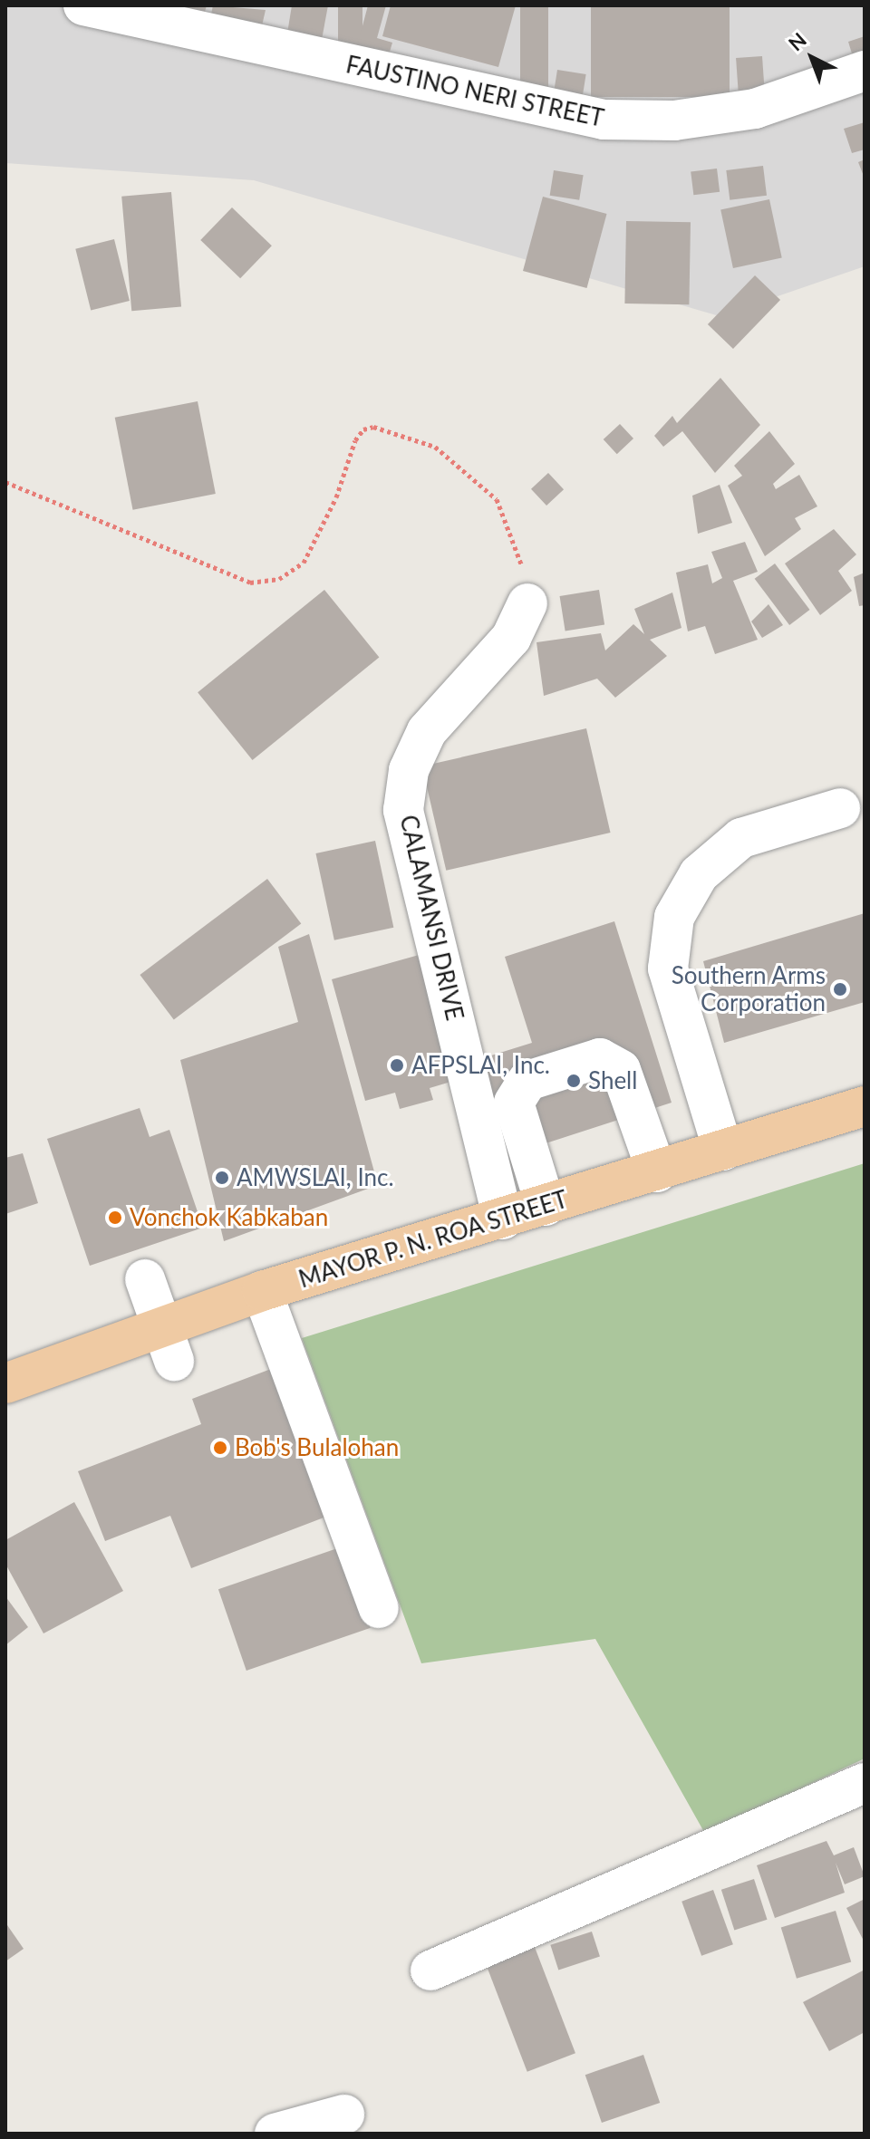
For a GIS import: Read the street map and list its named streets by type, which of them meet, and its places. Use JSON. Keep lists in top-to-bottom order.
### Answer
{
  "streets": {
    "main road": ["MAYOR P. N. ROA STREET"],
    "street": ["FAUSTINO NERI STREET", "CALAMANSI DRIVE"]
  },
  "crossings": [
    ["CALAMANSI DRIVE", "MAYOR P. N. ROA STREET"]
  ],
  "places": [
    "Southern Arms Corporation",
    "AFPSLAI, Inc.",
    "Shell",
    "AMWSLAI, Inc.",
    "Vonchok Kabkaban",
    "Bob's Bulalohan"
  ],
  "north": "top left"
}
